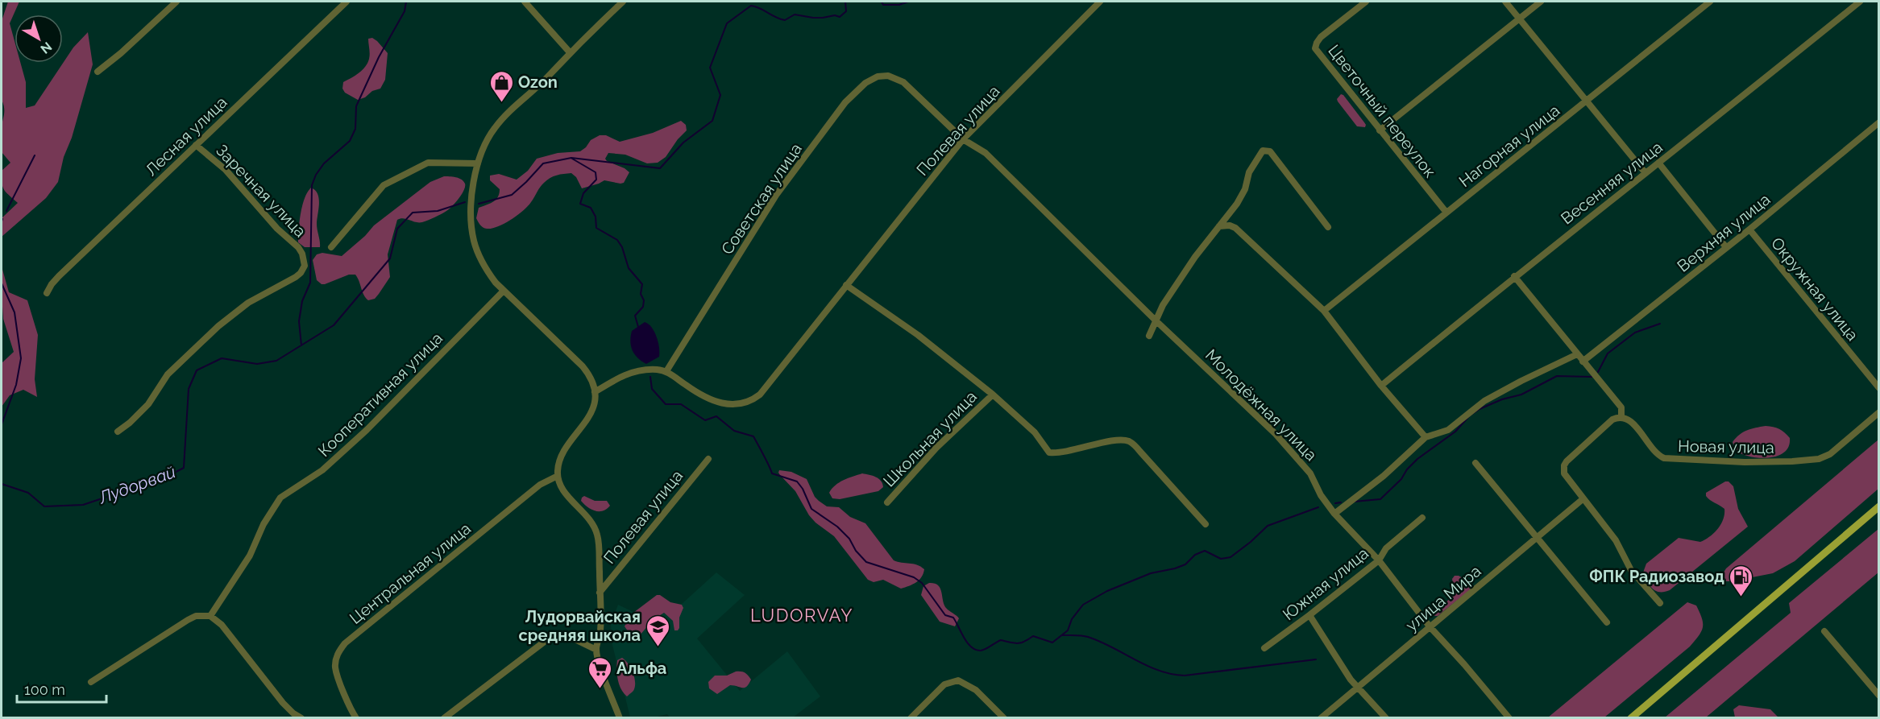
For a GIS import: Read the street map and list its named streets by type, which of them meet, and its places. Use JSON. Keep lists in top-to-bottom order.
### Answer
{
  "streets": {
    "street": [
      "Цветочный переулок",
      "Полевая улица",
      "Лесная улица",
      "Нагорная улица",
      "Весенняя улица",
      "Заречная улица",
      "Советская улица",
      "Верхняя улица",
      "Окружная улица",
      "Кооперативная улица",
      "Молодёжная улица",
      "Школьная улица",
      "Новая улица",
      "Центральная улица",
      "Южная улица",
      "улица Мира"
    ]
  },
  "crossings": [
    ["Цветочный переулок", "Нагорная улица"],
    ["Полевая улица", "Советская улица"],
    ["Полевая улица", "Молодёжная улица"],
    ["Лесная улица", "Заречная улица"],
    ["Советская улица", "Молодёжная улица"],
    ["Верхняя улица", "Окружная улица"],
    ["Молодёжная улица", "Южная улица"],
    ["Молодёжная улица", "улица Мира"]
  ],
  "districts": ["LUDORVAY"],
  "water": ["Лудорвай"],
  "places": {
    "shop": ["Ozon"],
    "fuel station": ["ФПК Радиозавод"],
    "school or university": ["Лудорвайская средняя школа"],
    "supermarket": ["Альфа"]
  },
  "scale_bar": "100 m",
  "north": "bottom right"
}
